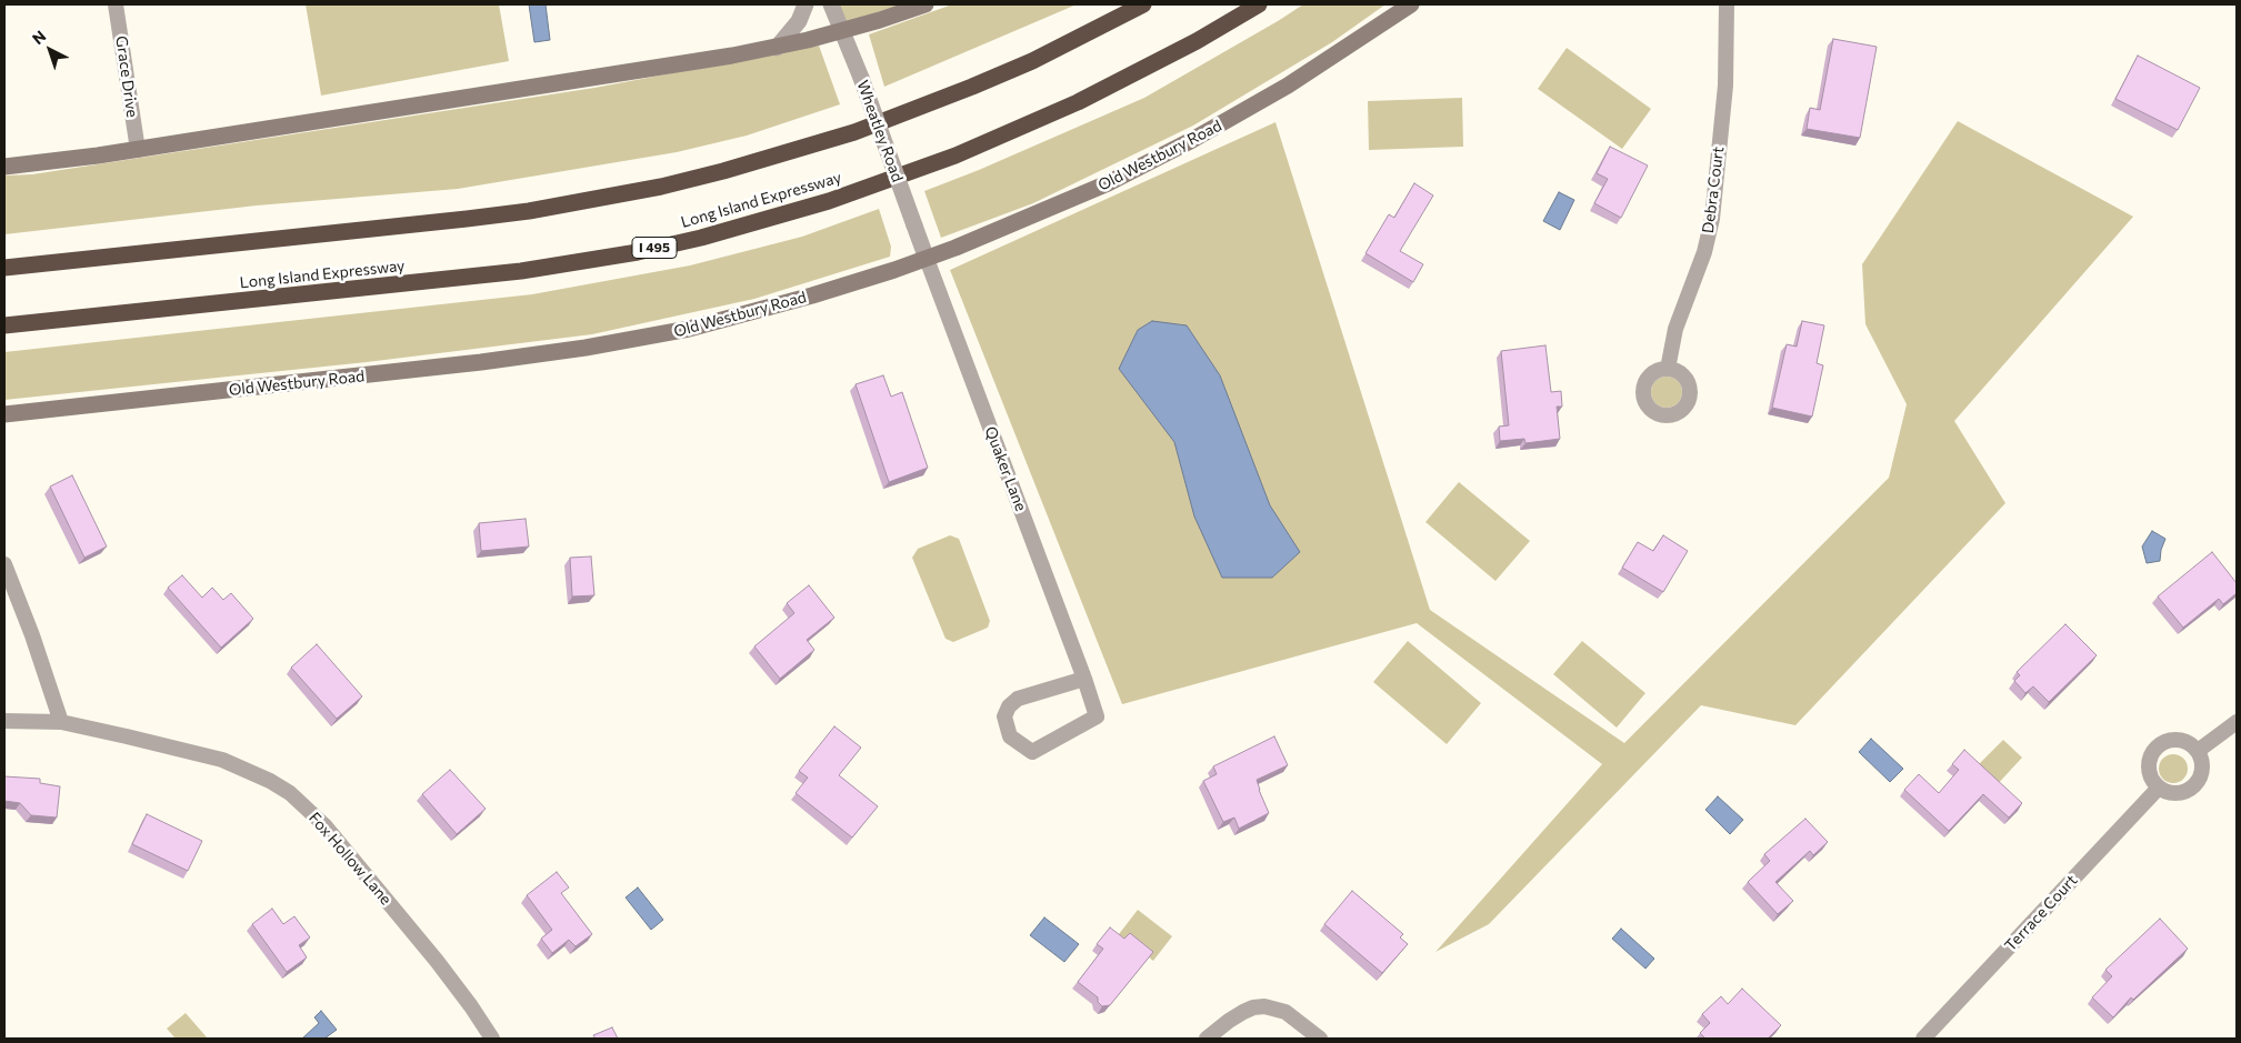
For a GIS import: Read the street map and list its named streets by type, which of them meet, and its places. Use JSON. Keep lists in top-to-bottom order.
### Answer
{
  "streets": {
    "highway": ["Long Island Expressway", "I 495"],
    "main road": ["Old Westbury Road"],
    "street": [
      "Grace Drive",
      "Wheatley Road",
      "Debra Court",
      "Quaker Lane",
      "Fox Hollow Lane",
      "Terrace Court"
    ]
  },
  "crossings": [
    ["Wheatley Road", "Old Westbury Road"],
    ["Wheatley Road", "Quaker Lane"],
    ["Old Westbury Road", "Quaker Lane"]
  ],
  "north": "top left"
}
